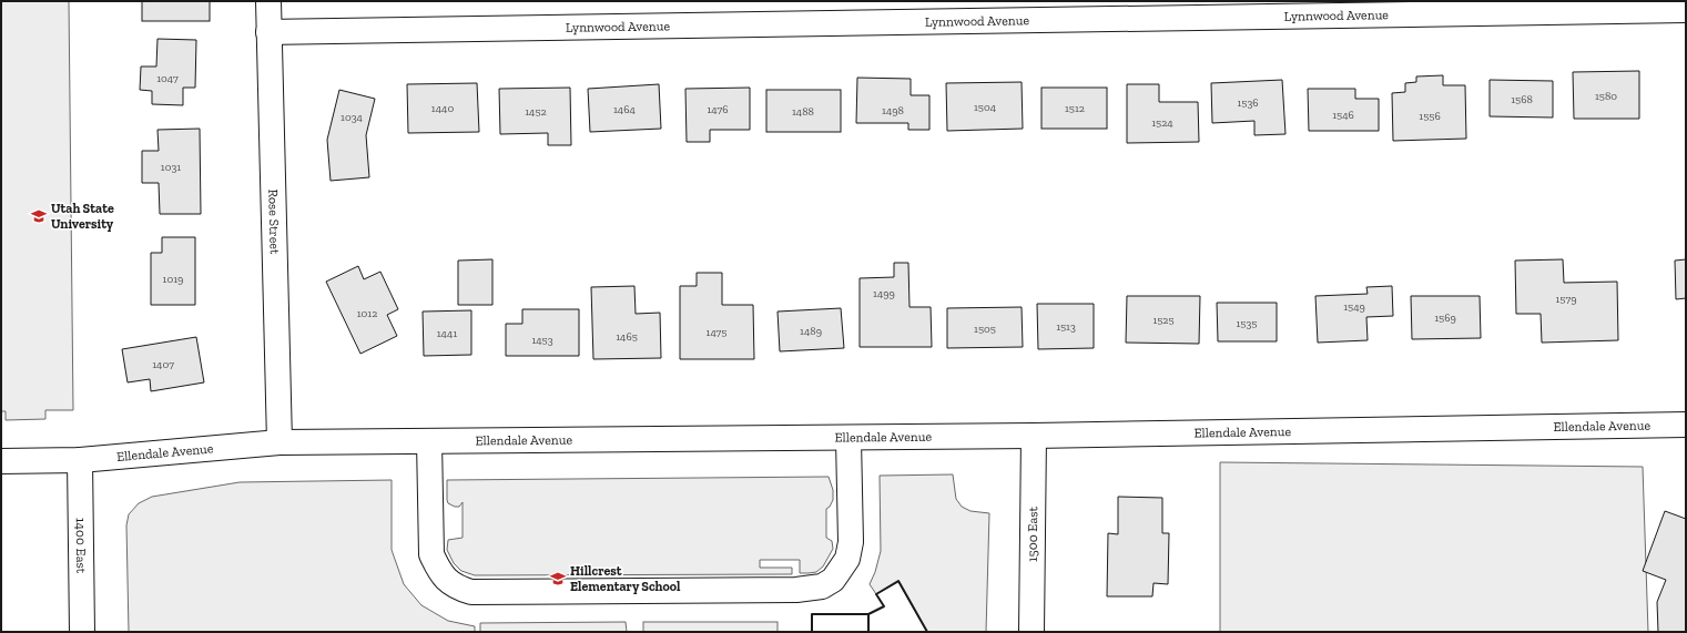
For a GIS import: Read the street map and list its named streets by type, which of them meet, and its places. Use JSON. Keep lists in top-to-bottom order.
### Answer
{
  "streets": {
    "street": [
      "Lynnwood Avenue",
      "Rose Street",
      "Ellendale Avenue",
      "1500 East",
      "1400 East"
    ]
  },
  "crossings": [
    ["Lynnwood Avenue", "Rose Street"],
    ["Rose Street", "Ellendale Avenue"],
    ["Ellendale Avenue", "1500 East"],
    ["Ellendale Avenue", "1400 East"]
  ],
  "places": {
    "school or university": ["Utah State University", "Hillcrest Elementary School"]
  },
  "house_numbers": [
    "1047",
    "1580",
    "1568",
    "1536",
    "1504",
    "1440",
    "1512",
    "1464",
    "1476",
    "1498",
    "1452",
    "1488",
    "1546",
    "1556",
    "1034",
    "1524",
    "1031",
    "1019",
    "1499",
    "1579",
    "1549",
    "1012",
    "1569",
    "1525",
    "1535",
    "1513",
    "1505",
    "1489",
    "1475",
    "1441",
    "1465",
    "1453",
    "1407"
  ]
}
